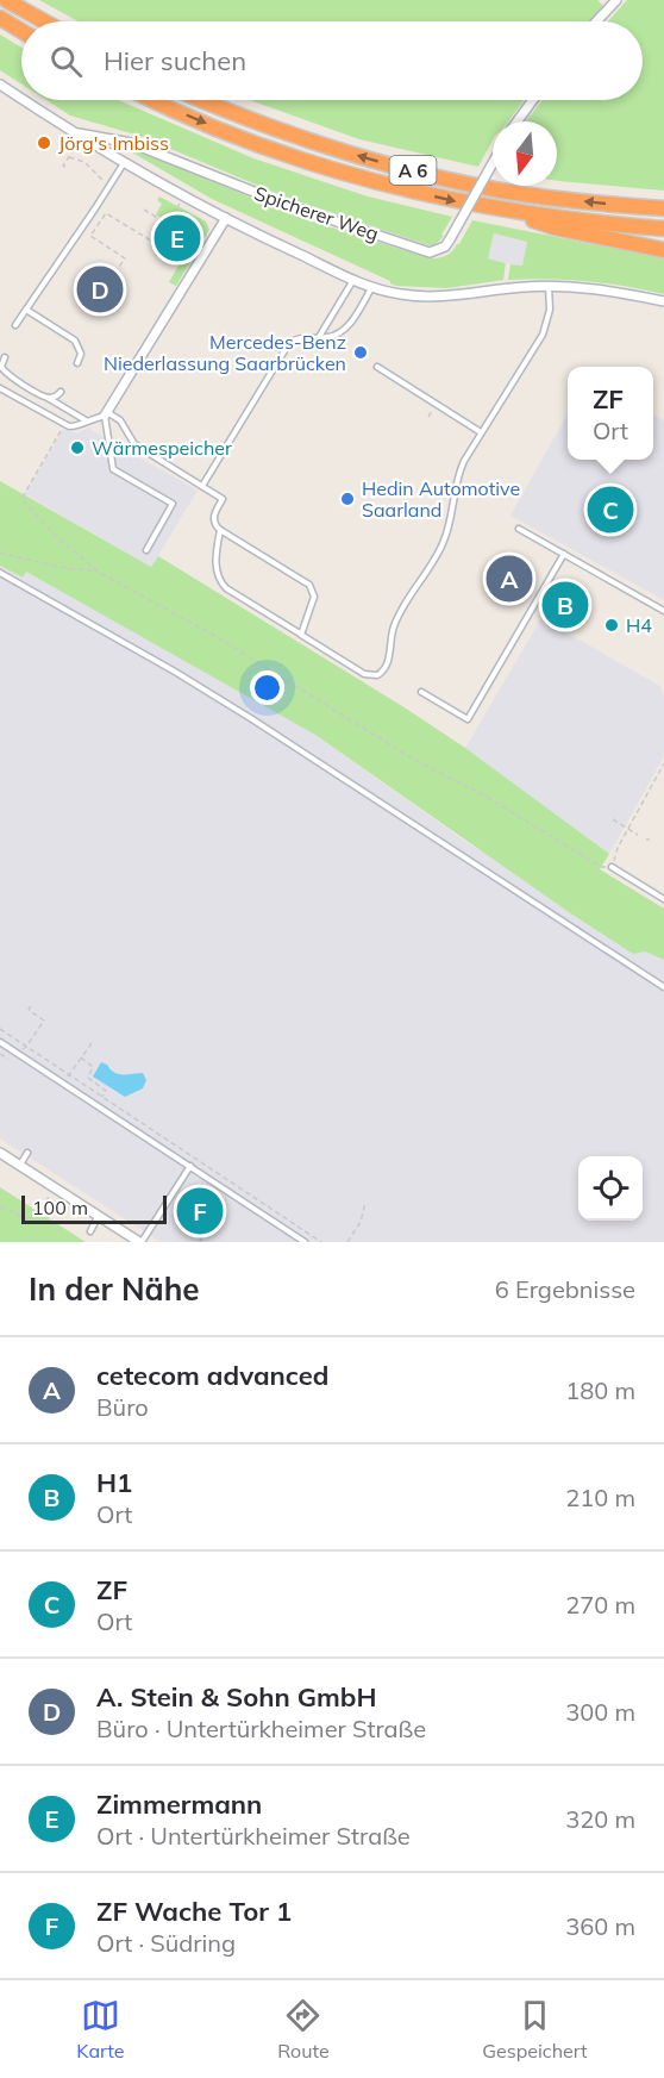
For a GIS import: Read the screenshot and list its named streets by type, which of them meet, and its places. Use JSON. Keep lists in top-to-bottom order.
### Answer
{
  "streets": {
    "highway": ["A 6"],
    "street": ["Spicherer Weg"]
  },
  "places": [
    "Jörg's Imbiss",
    "Mercedes-Benz Niederlassung Saarbrücken",
    "Wärmespeicher",
    "Hedin Automotive Saarland",
    "H4"
  ],
  "scale_bar": "100 m",
  "north": "bottom",
  "page": {
    "search": "Hier suchen",
    "pins": [
      "E",
      "D",
      "C",
      "A",
      "B",
      "F"
    ],
    "popup": ["ZF", "Ort"],
    "scale": "100 m",
    "heading": ["In der Nähe", "6 Ergebnisse"],
    "list": [
      {
        "mark": "A",
        "name": "cetecom advanced",
        "note": "Büro",
        "value": "180 m"
      },
      {
        "mark": "B",
        "name": "H1",
        "note": "Ort",
        "value": "210 m"
      },
      {
        "mark": "C",
        "name": "ZF",
        "note": "Ort",
        "value": "270 m"
      },
      {
        "mark": "D",
        "name": "A. Stein & Sohn GmbH",
        "note": "Büro · Untertürkheimer Straße",
        "value": "300 m"
      },
      {
        "mark": "E",
        "name": "Zimmermann",
        "note": "Ort · Untertürkheimer Straße",
        "value": "320 m"
      },
      {
        "mark": "F",
        "name": "ZF Wache Tor 1",
        "note": "Ort · Südring",
        "value": "360 m"
      }
    ],
    "nav": ["Karte", "Route", "Gespeichert"]
  }
}
